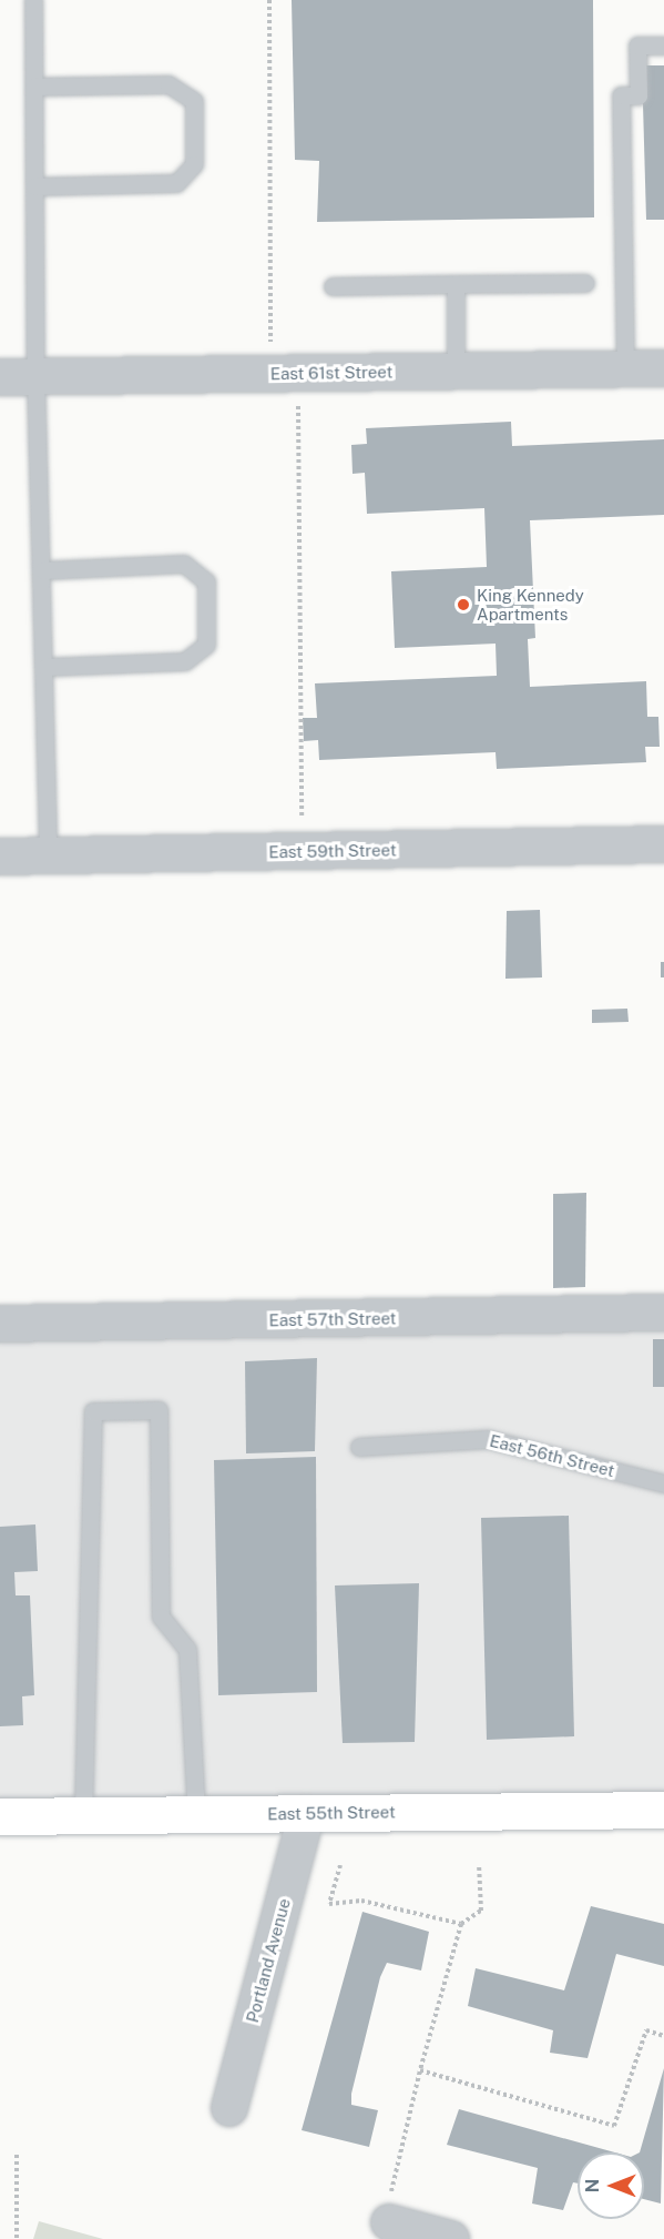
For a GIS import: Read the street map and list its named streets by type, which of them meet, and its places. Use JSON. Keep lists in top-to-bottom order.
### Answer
{
  "streets": {
    "main road": ["East 55th Street"],
    "street": [
      "East 61st Street",
      "East 59th Street",
      "East 57th Street",
      "Portland Avenue"
    ],
    "lane": ["East 56th Street"]
  },
  "crossings": [
    ["East 55th Street", "Portland Avenue"]
  ],
  "places": ["King Kennedy Apartments"],
  "north": "left"
}
